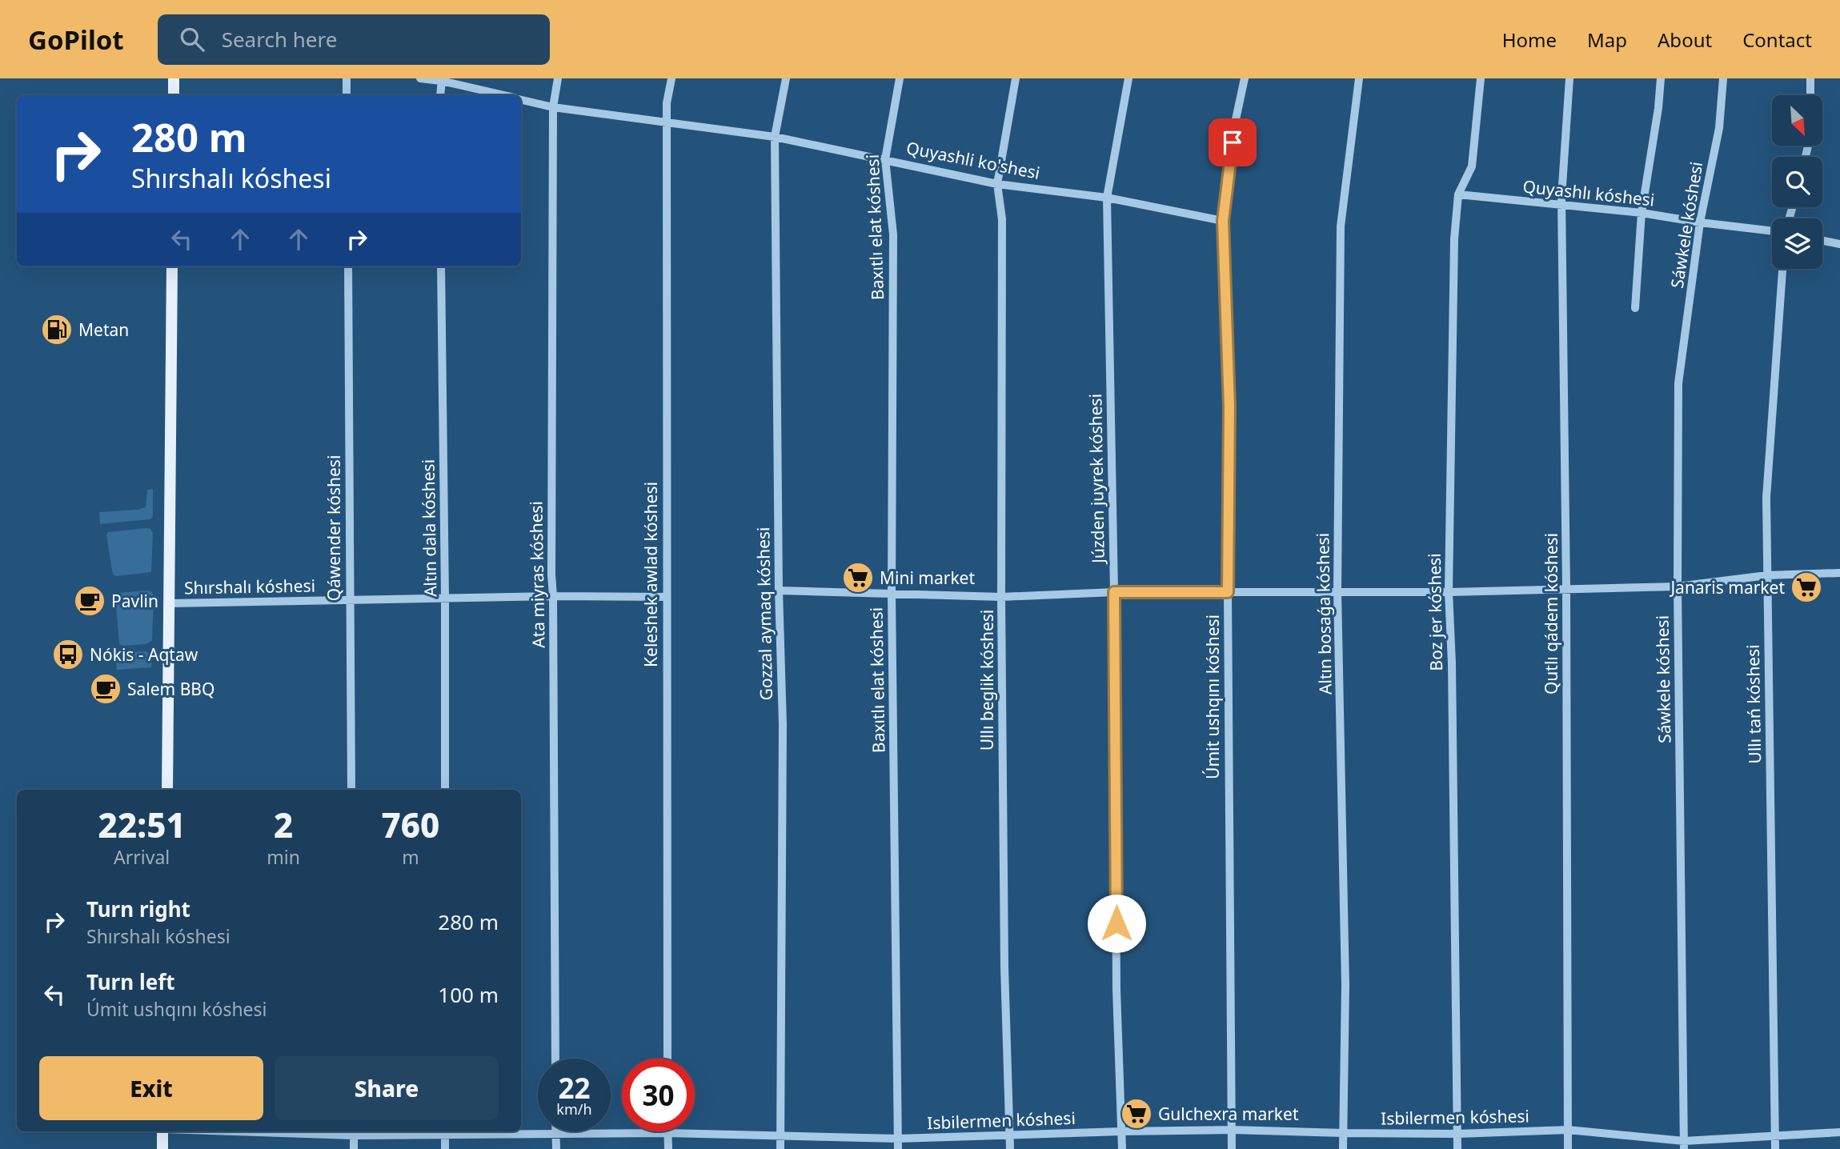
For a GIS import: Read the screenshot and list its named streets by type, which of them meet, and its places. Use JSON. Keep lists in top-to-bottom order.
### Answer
{
  "streets": {
    "street": [
      "Quyashli ko'shesi",
      "Quyashlı kóshesi",
      "Sáwkele kóshesi",
      "Baxıtlı elat kóshesi",
      "Júzden juyrek kóshesi",
      "Qáwender kóshesi",
      "Altın dala kóshesi",
      "Ata miyras kóshesi",
      "Keleshek awlad kóshesi",
      "Shırshalı kóshesi",
      "Boz jer kóshesi",
      "Gozzal aymaq kóshesi",
      "Altın bosaǵa kóshesi",
      "Qutlı qádem kóshesi",
      "Ullı beglik kóshesi",
      "Úmit ushqını kóshesi",
      "Ullı tań kóshesi",
      "Isbilermen kóshesi"
    ]
  },
  "crossings": [
    ["Quyashli ko'shesi", "Baxıtlı elat kóshesi"],
    ["Quyashli ko'shesi", "Júzden juyrek kóshesi"],
    ["Quyashli ko'shesi", "Ata miyras kóshesi"],
    ["Quyashli ko'shesi", "Keleshek awlad kóshesi"],
    ["Quyashli ko'shesi", "Gozzal aymaq kóshesi"],
    ["Quyashli ko'shesi", "Ullı beglik kóshesi"],
    ["Quyashli ko'shesi", "Úmit ushqını kóshesi"],
    ["Quyashlı kóshesi", "Sáwkele kóshesi"],
    ["Quyashlı kóshesi", "Boz jer kóshesi"],
    ["Quyashlı kóshesi", "Qutlı qádem kóshesi"],
    ["Sáwkele kóshesi", "Isbilermen kóshesi"],
    ["Baxıtlı elat kóshesi", "Isbilermen kóshesi"],
    ["Júzden juyrek kóshesi", "Isbilermen kóshesi"],
    ["Qáwender kóshesi", "Shırshalı kóshesi"],
    ["Altın dala kóshesi", "Shırshalı kóshesi"],
    ["Ata miyras kóshesi", "Shırshalı kóshesi"],
    ["Keleshek awlad kóshesi", "Shırshalı kóshesi"],
    ["Boz jer kóshesi", "Isbilermen kóshesi"],
    ["Gozzal aymaq kóshesi", "Isbilermen kóshesi"],
    ["Altın bosaǵa kóshesi", "Isbilermen kóshesi"],
    ["Qutlı qádem kóshesi", "Isbilermen kóshesi"],
    ["Ullı beglik kóshesi", "Isbilermen kóshesi"],
    ["Úmit ushqını kóshesi", "Isbilermen kóshesi"],
    ["Ullı tań kóshesi", "Isbilermen kóshesi"]
  ],
  "places": {
    "fuel station": ["Metan"],
    "supermarket": ["Mini market", "Janaris market", "Gulchexra market"],
    "cafe": ["Pavlin", "Salem BBQ"],
    "bus stop": ["Nókis - Aqtaw"]
  },
  "north": "bottom right",
  "page": {
    "header": "GoPilot",
    "search": "Search here",
    "nav": [
      "Home",
      "Map",
      "About",
      "Contact"
    ],
    "turn": ["280 m", "Shırshalı kóshesi"],
    "eta": [
      "22:51",
      "Arrival",
      "2",
      "min",
      "760",
      "m"
    ],
    "list": [
      {
        "name": "Turn right",
        "note": "Shırshalı kóshesi",
        "value": "280 m"
      },
      {
        "name": "Turn left",
        "note": "Úmit ushqını kóshesi",
        "value": "100 m"
      }
    ],
    "buttons": ["Exit", "Share"],
    "speed": "22 km/h",
    "limit": "30"
  }
}
